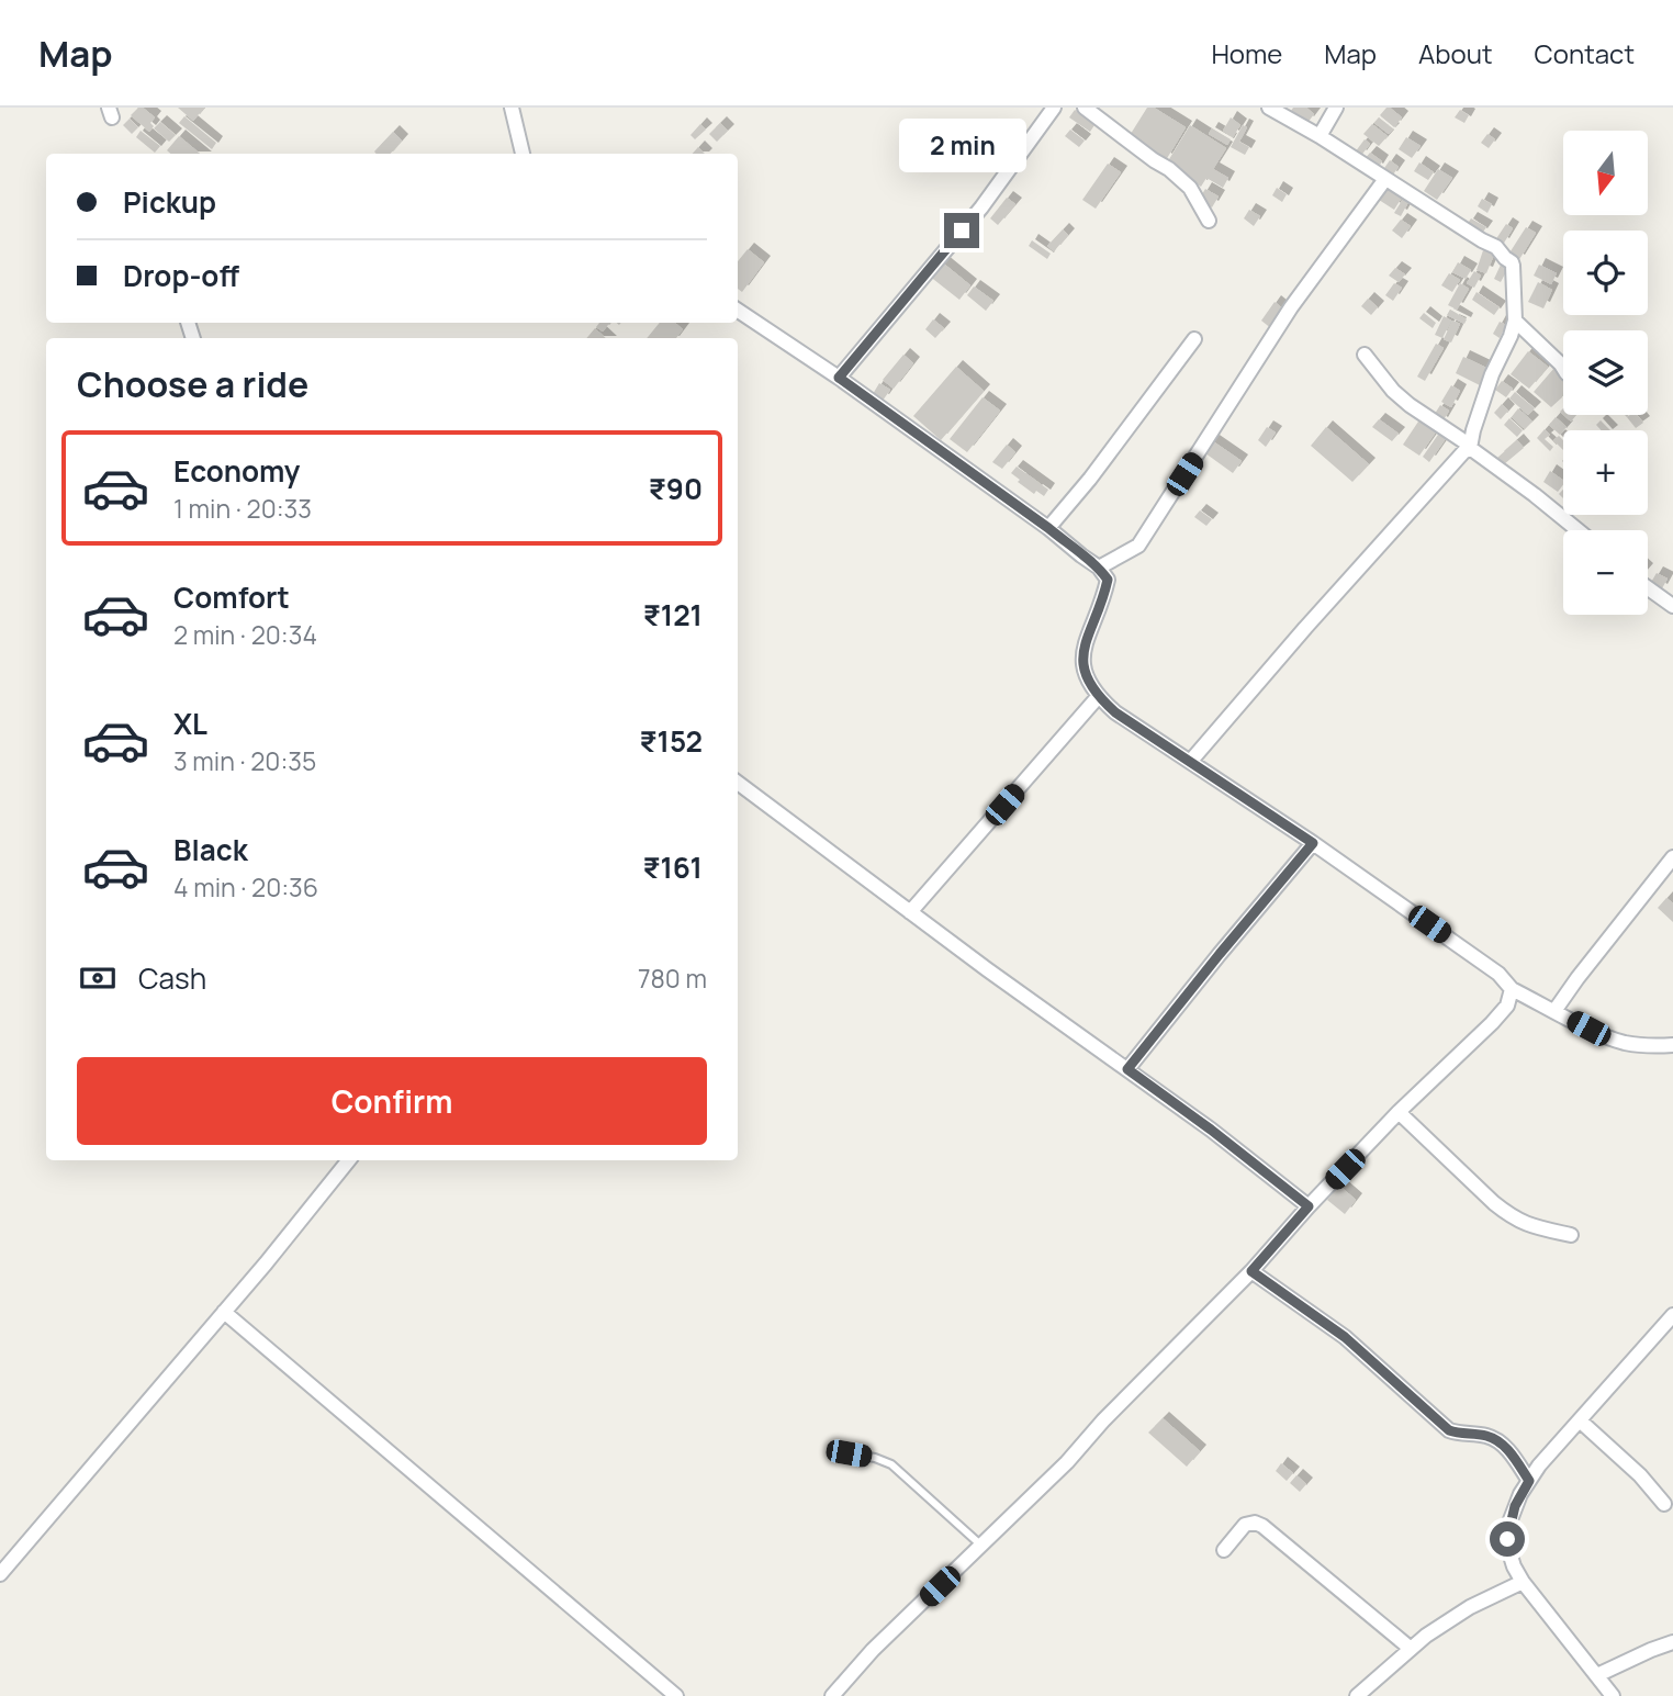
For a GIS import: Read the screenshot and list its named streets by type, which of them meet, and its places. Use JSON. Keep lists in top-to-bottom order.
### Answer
{
  "north": "bottom",
  "page": {
    "header": "Map",
    "nav": [
      "Home",
      "Map",
      "About",
      "Contact"
    ],
    "bubble": "2 min",
    "map_buttons": ["+", "−"],
    "banner": ["Pickup", "Drop-off"],
    "heading": "Choose a ride",
    "list": [
      {
        "name": "Economy",
        "note": "1 min · 20:33",
        "value": "₹90"
      },
      {
        "name": "Comfort",
        "note": "2 min · 20:34",
        "value": "₹121"
      },
      {
        "name": "XL",
        "note": "3 min · 20:35",
        "value": "₹152"
      },
      {
        "name": "Black",
        "note": "4 min · 20:36",
        "value": "₹161"
      }
    ],
    "pay": ["Cash", "780 m"],
    "buttons": "Confirm"
  }
}
